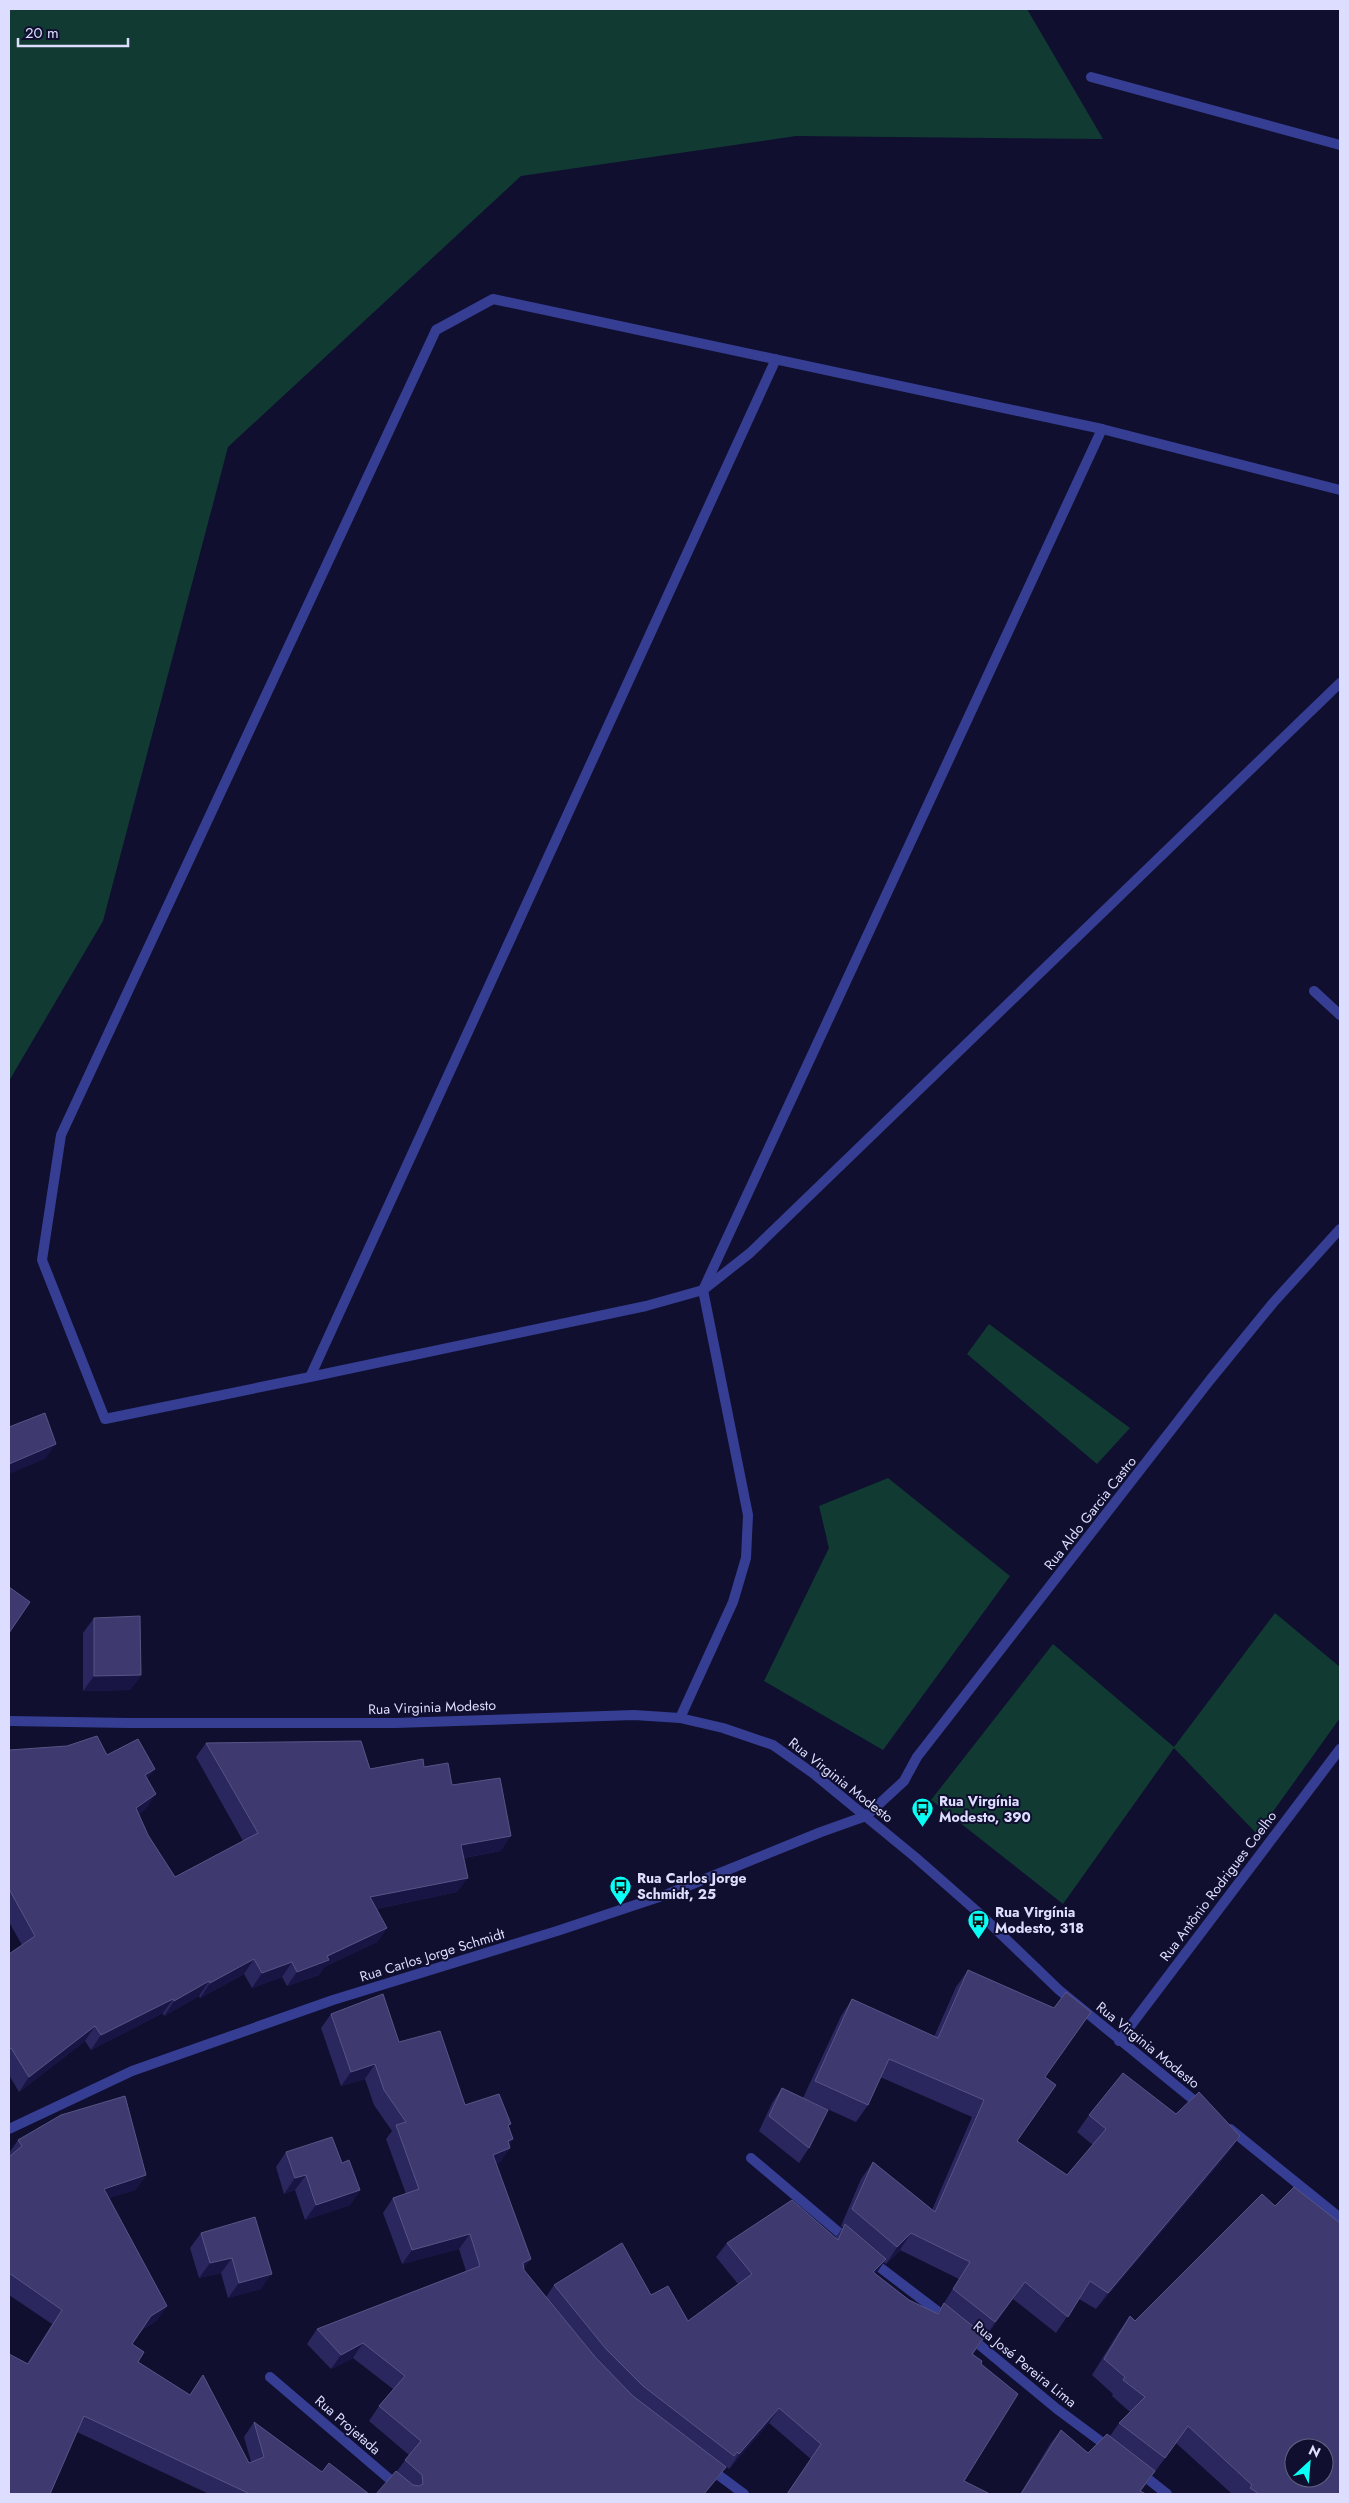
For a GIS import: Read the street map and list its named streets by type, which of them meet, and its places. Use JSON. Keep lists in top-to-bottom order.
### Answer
{
  "streets": {
    "street": [
      "Rua Aldo Garcia Castro",
      "Rua Virginia Modesto",
      "Rua Antônio Rodrigues Coelho",
      "Rua Carlos Jorge Schmidt",
      "Rua José Pereira Lima",
      "Rua Projetada"
    ]
  },
  "crossings": [
    ["Rua Aldo Garcia Castro", "Rua Virginia Modesto"],
    ["Rua Aldo Garcia Castro", "Rua Carlos Jorge Schmidt"],
    ["Rua Virginia Modesto", "Rua Antônio Rodrigues Coelho"],
    ["Rua Virginia Modesto", "Rua Carlos Jorge Schmidt"]
  ],
  "places": {
    "bus stop": ["Rua Virgínia Modesto, 390", "Rua Carlos Jorge Schmidt, 25", "Rua Virgínia Modesto, 318"]
  },
  "scale_bar": "20 m",
  "north": "top right"
}
